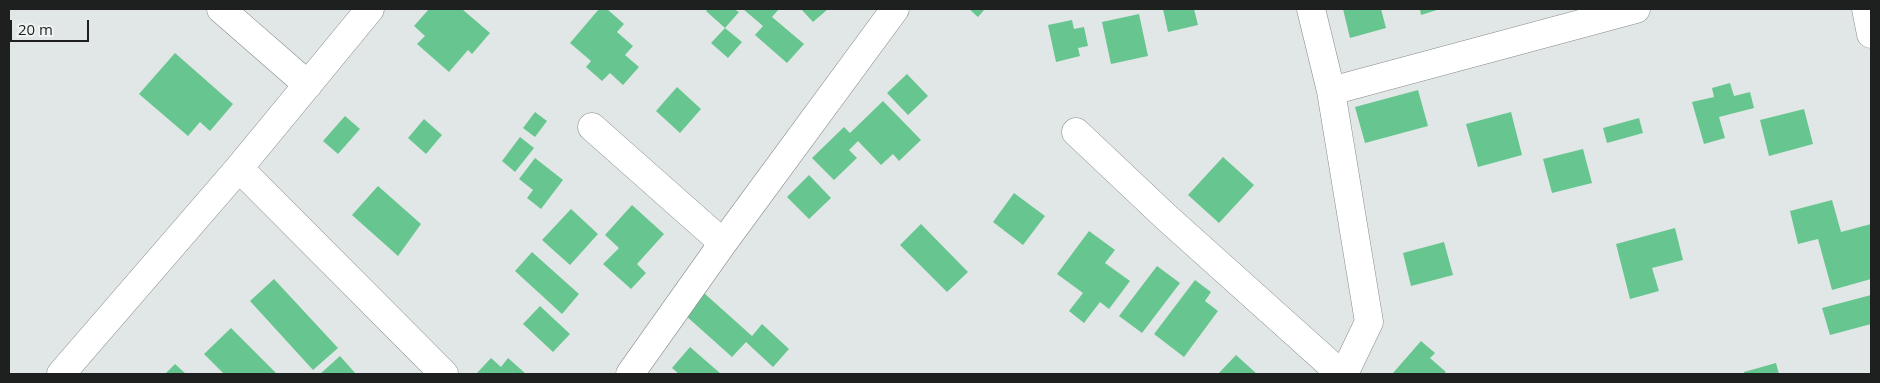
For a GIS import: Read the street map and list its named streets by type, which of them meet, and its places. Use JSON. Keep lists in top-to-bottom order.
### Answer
{
  "scale_bar": "20 m"
}
